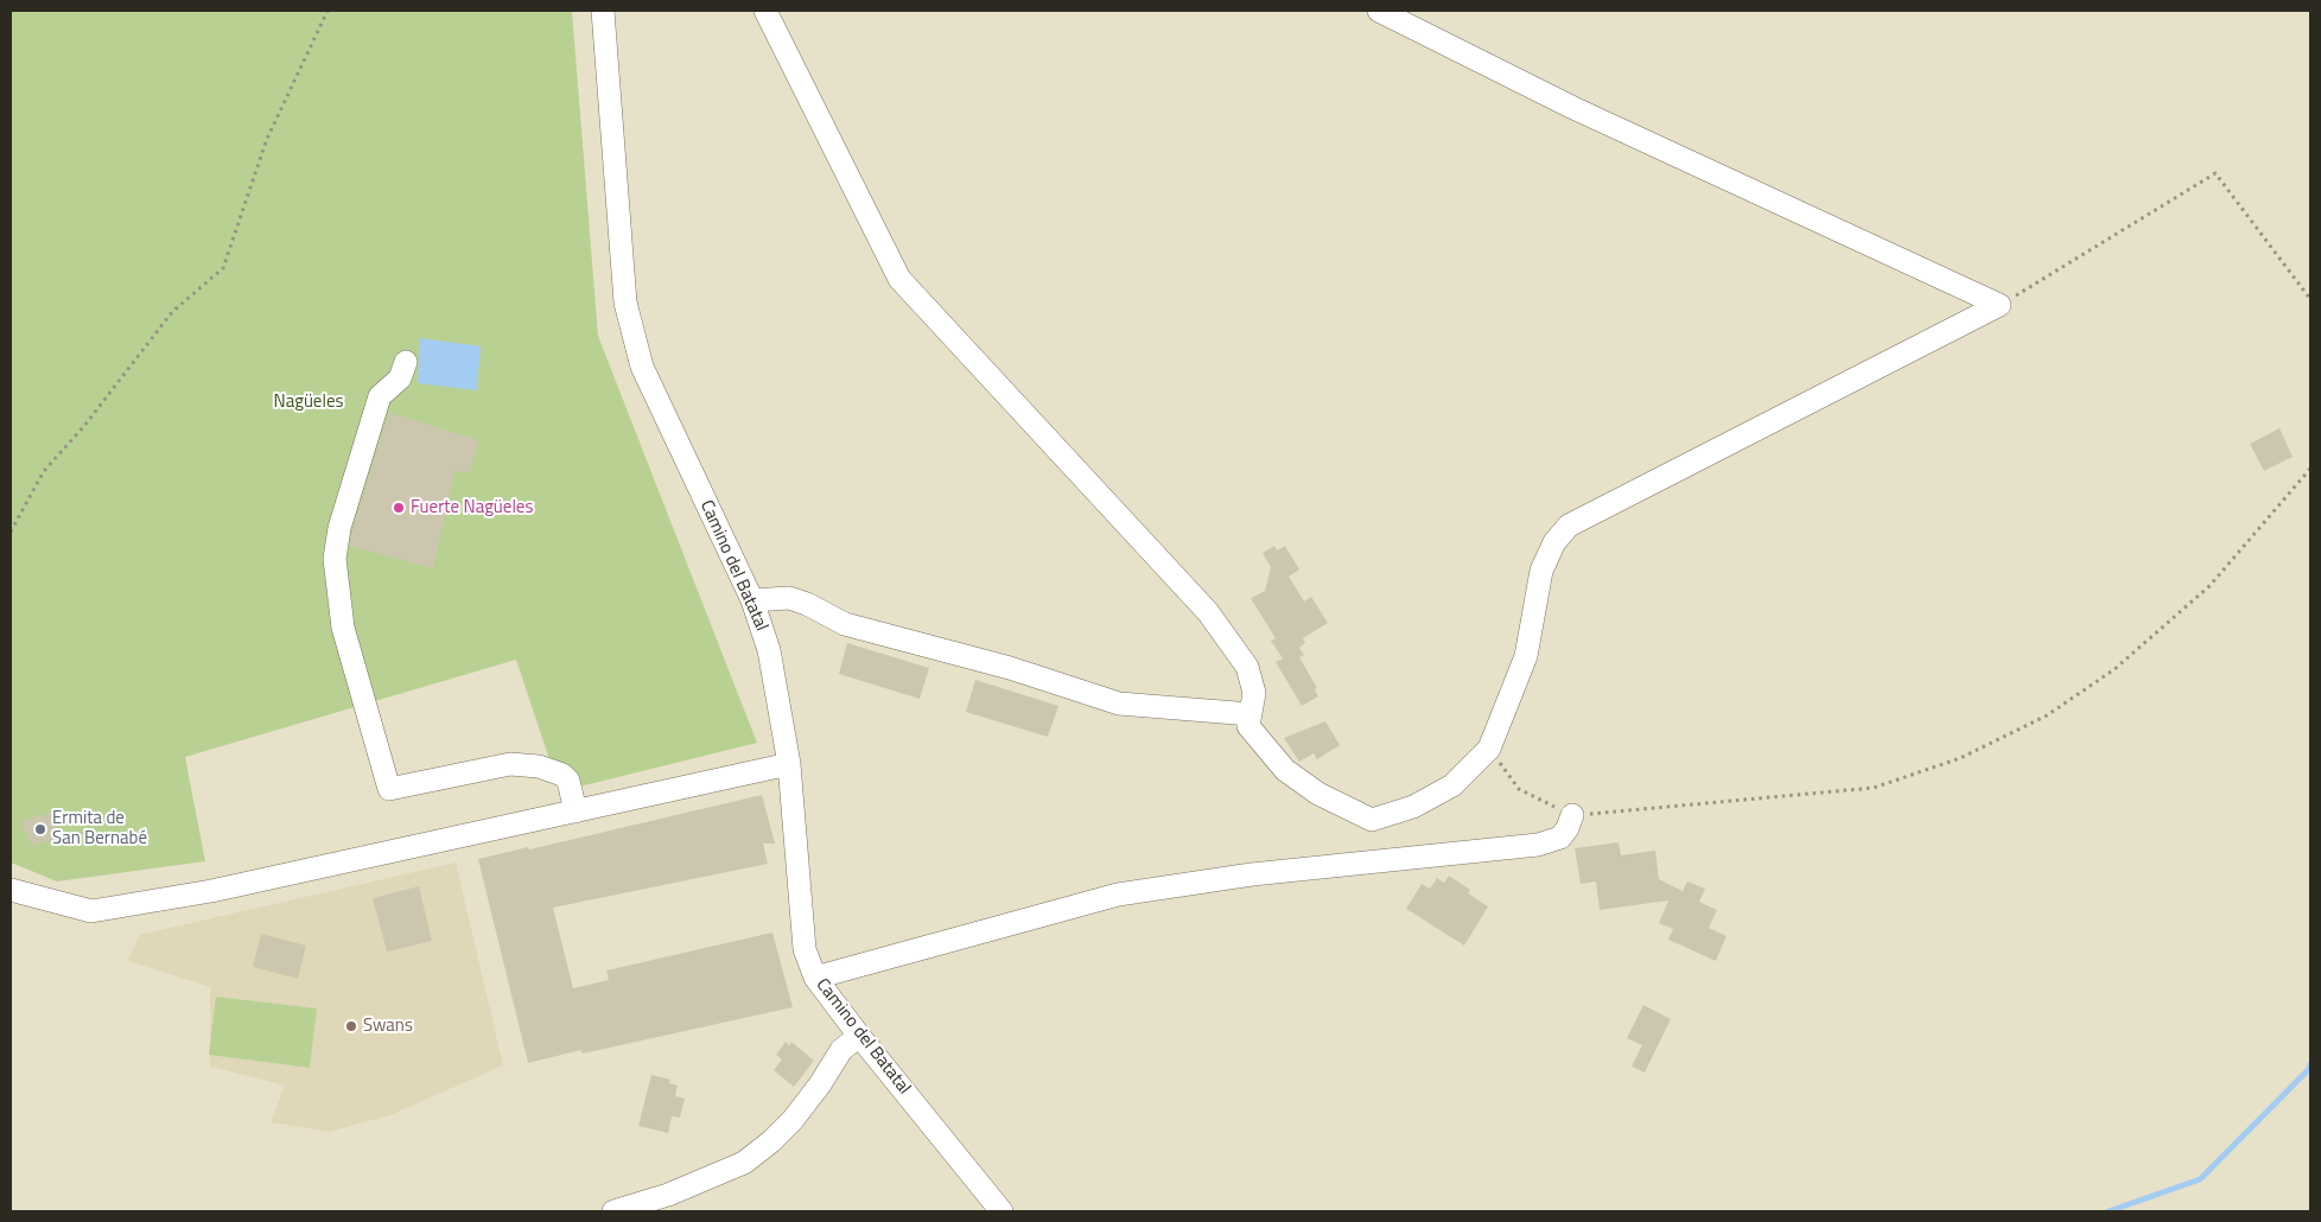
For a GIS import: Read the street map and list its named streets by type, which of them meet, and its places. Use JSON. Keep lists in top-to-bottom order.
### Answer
{
  "streets": {
    "street": ["Camino del Batatal"]
  },
  "parks": ["Nagüeles"],
  "places": ["Fuerte Nagüeles", "Ermita de San Bernabé", "Swans"]
}
